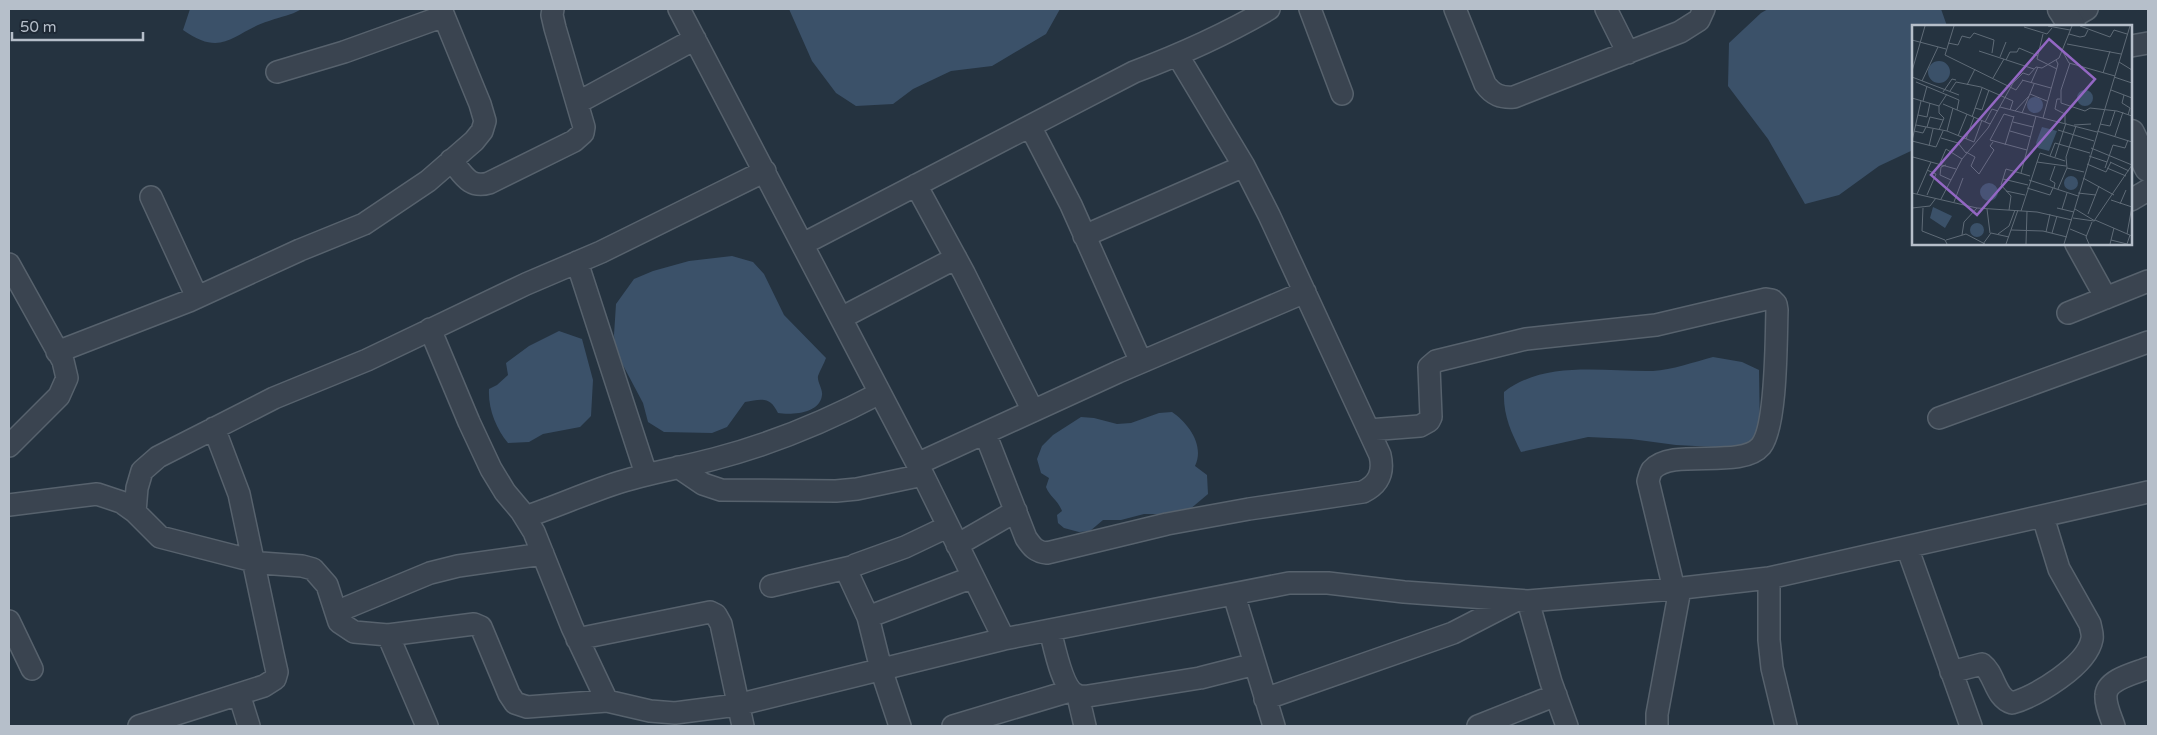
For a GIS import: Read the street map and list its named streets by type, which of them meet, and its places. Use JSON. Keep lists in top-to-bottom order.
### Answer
{
  "scale_bar": "50 m"
}
